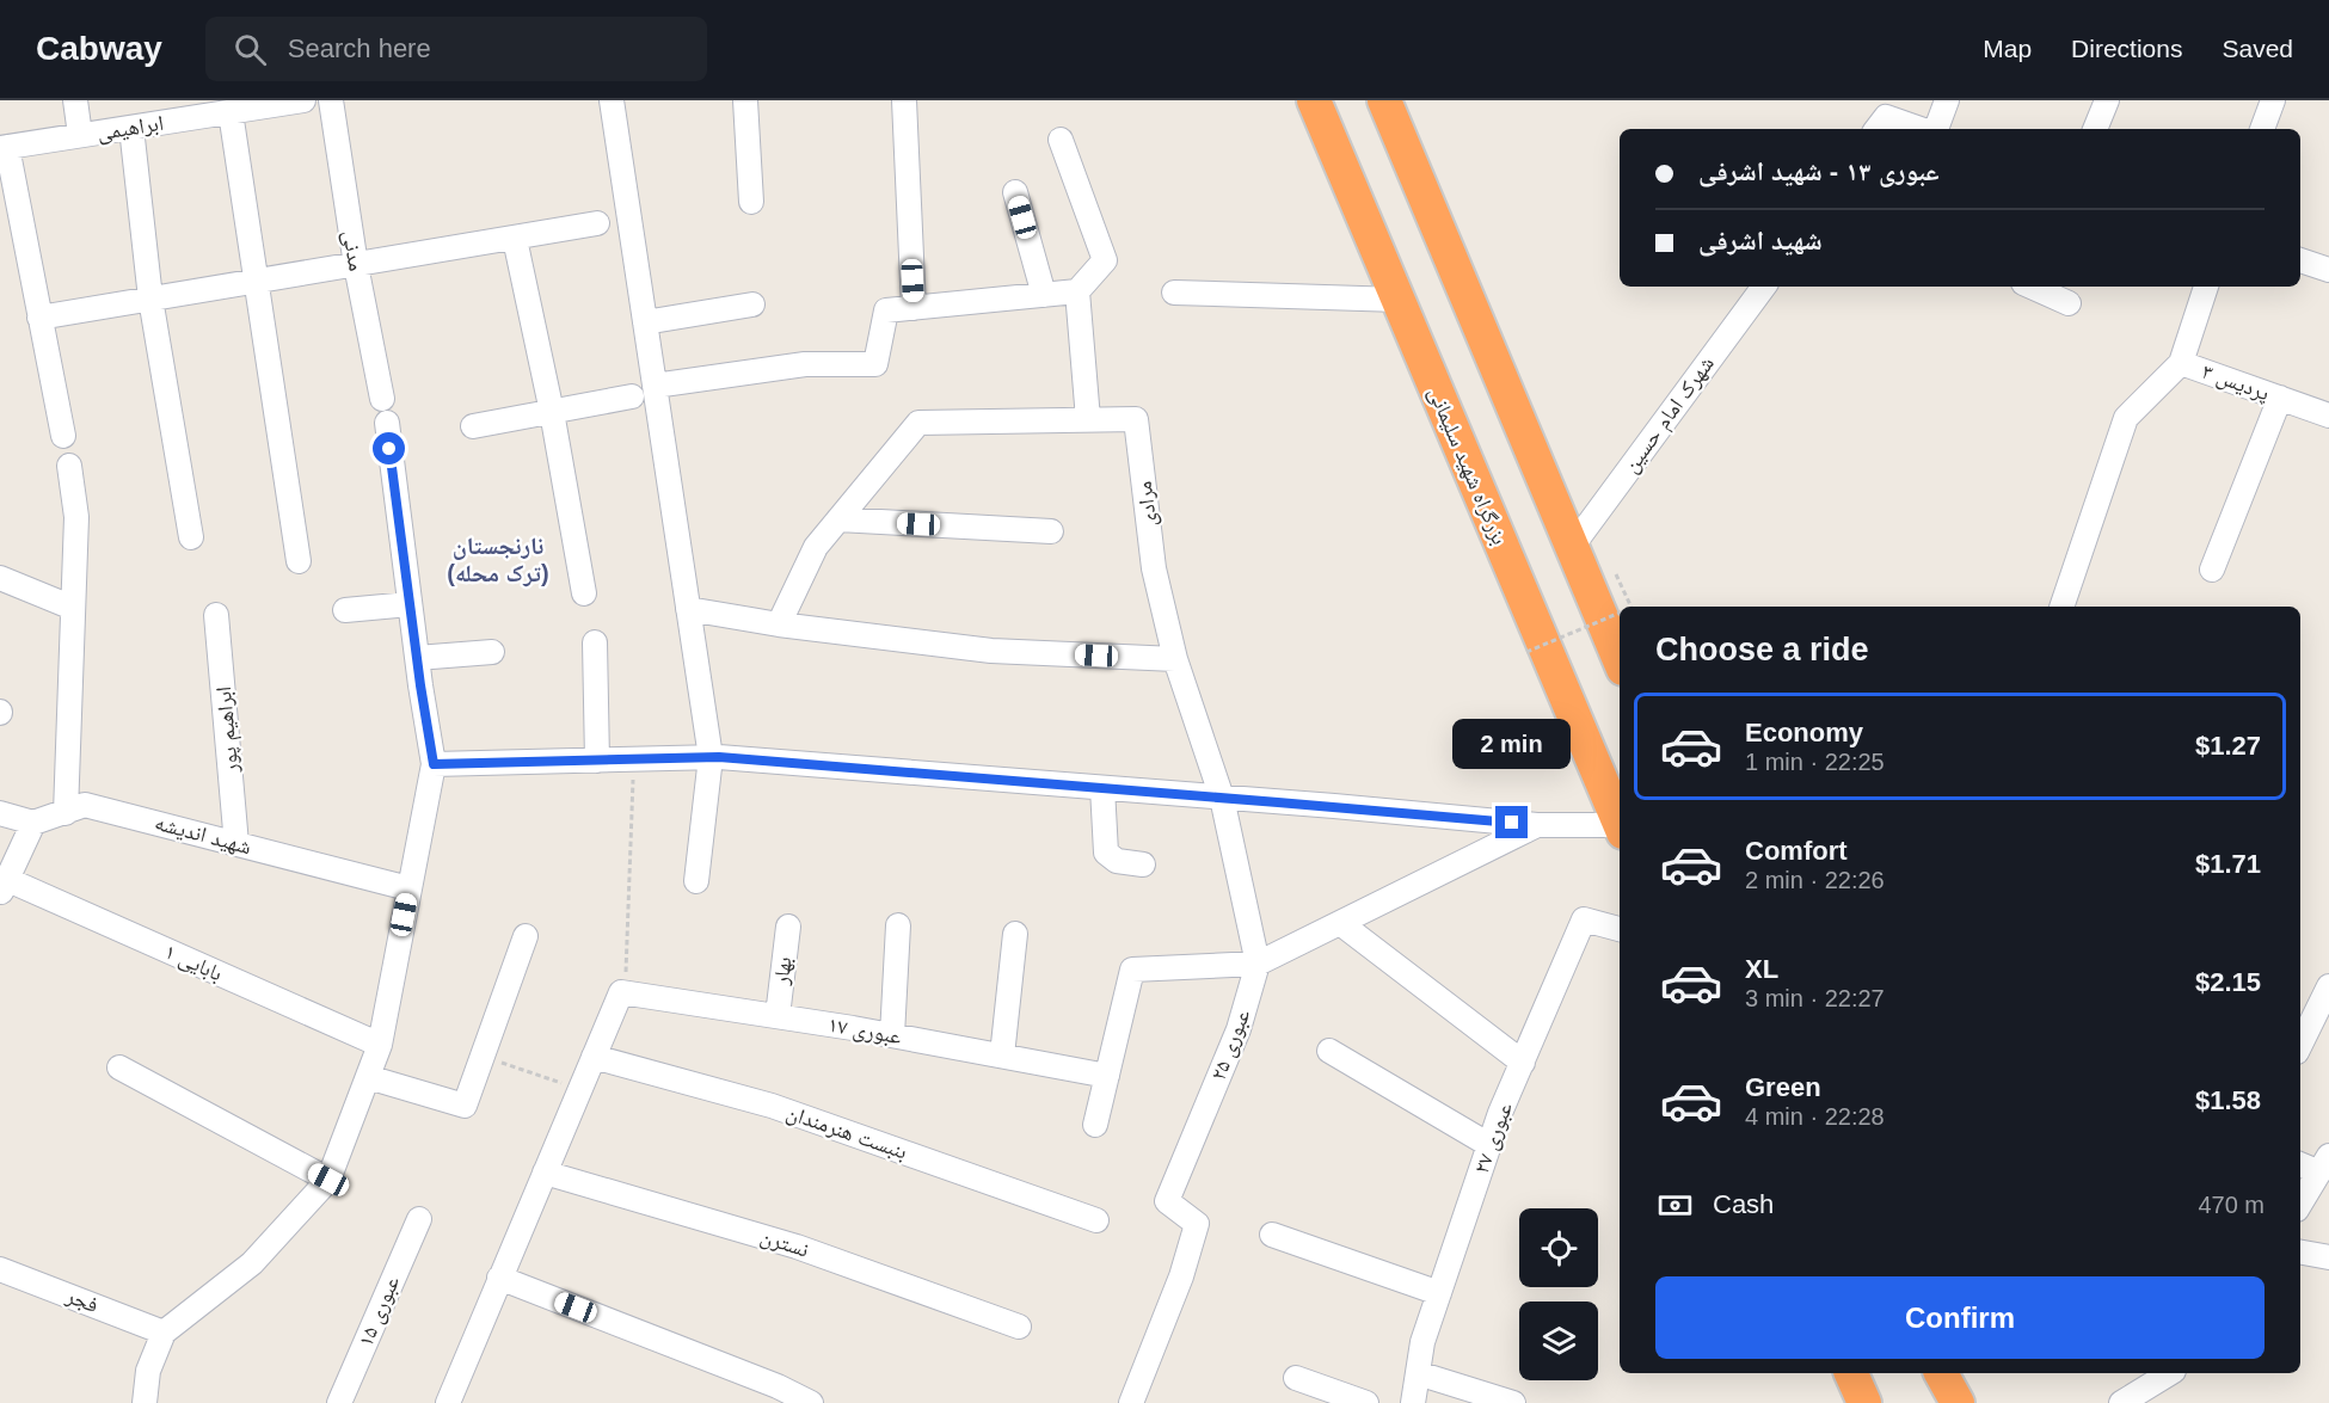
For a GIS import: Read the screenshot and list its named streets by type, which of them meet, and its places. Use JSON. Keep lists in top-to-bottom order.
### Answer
{
  "streets": {
    "highway": ["بزرگراه شهید سلیمانی"],
    "street": [
      "ابراهیمی",
      "مدنی",
      "پردیس ۳",
      "شهرک امام حسین",
      "مرادی",
      "ابراهیم پور",
      "شهید اندیشه",
      "بابایی ۱",
      "بهار",
      "عبوری ۱۷",
      "عبوری ۲۵",
      "بنبست هنرمندان",
      "عبوری ۲۷",
      "نسترن",
      "فجر",
      "عبوری ۱۵"
    ]
  },
  "crossings": [
    ["مرادی", "عبوری ۲۵"],
    ["ابراهیم پور", "شهید اندیشه"],
    ["بهار", "عبوری ۱۷"]
  ],
  "districts": ["نارنجستان (ترک محله)"],
  "page": {
    "header": "Cabway",
    "search": "Search here",
    "nav": ["Map", "Directions", "Saved"],
    "banner": ["عبوری ۱۳ - شهید اشرفی", "شهید اشرفی"],
    "heading": "Choose a ride",
    "list": [
      {
        "name": "Economy",
        "note": "1 min · 22:25",
        "value": "$1.27"
      },
      {
        "name": "Comfort",
        "note": "2 min · 22:26",
        "value": "$1.71"
      },
      {
        "name": "XL",
        "note": "3 min · 22:27",
        "value": "$2.15"
      },
      {
        "name": "Green",
        "note": "4 min · 22:28",
        "value": "$1.58"
      }
    ],
    "bubble": "2 min",
    "pay": ["Cash", "470 m"],
    "buttons": "Confirm"
  }
}
